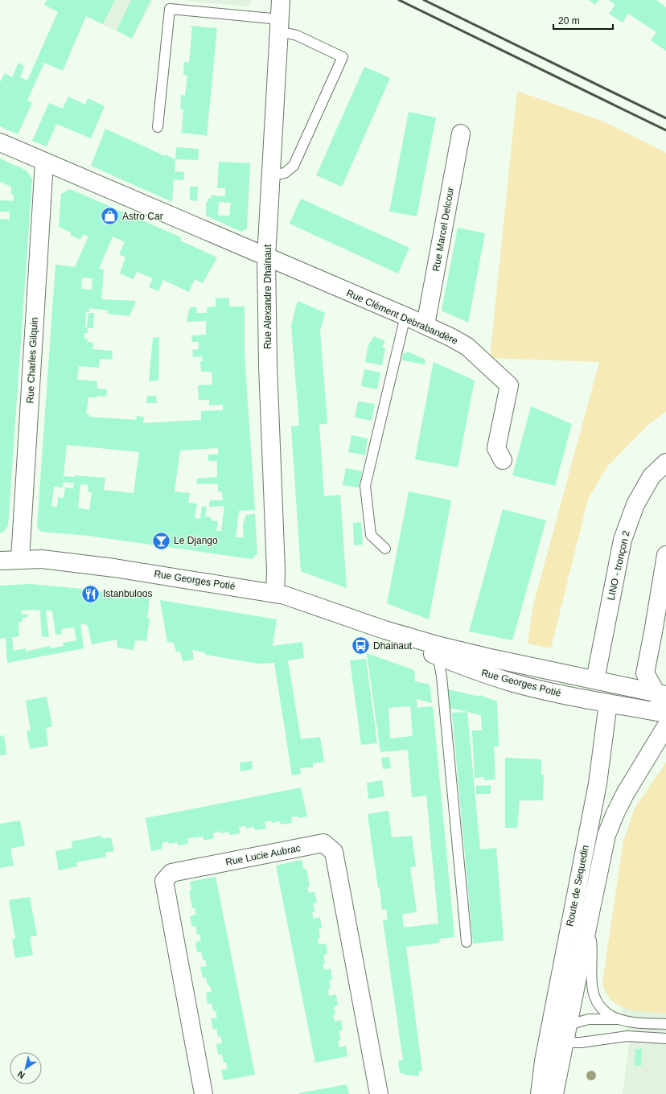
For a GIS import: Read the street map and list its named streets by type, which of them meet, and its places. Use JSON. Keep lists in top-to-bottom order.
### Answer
{
  "streets": {
    "street": [
      "Rue Marcel Delcour",
      "Rue Alexandre Dhainaut",
      "Rue Clément Debrabandère",
      "Rue Charles Gilquin",
      "LINO - tronçon 2",
      "Rue Georges Potié",
      "Rue Lucie Aubrac",
      "Route de Sequedin"
    ]
  },
  "crossings": [
    ["Rue Marcel Delcour", "Rue Clément Debrabandère"],
    ["Rue Alexandre Dhainaut", "Rue Clément Debrabandère"],
    ["Rue Alexandre Dhainaut", "Rue Georges Potié"],
    ["Rue Clément Debrabandère", "Rue Charles Gilquin"],
    ["Rue Charles Gilquin", "Rue Georges Potié"],
    ["LINO - tronçon 2", "Rue Georges Potié"],
    ["Rue Georges Potié", "Route de Sequedin"]
  ],
  "places": {
    "shop": ["Astro Car"],
    "bar": ["Le Django"],
    "restaurant": ["Istanbuloos"],
    "bus stop": ["Dhainaut"]
  },
  "scale_bar": "20 m",
  "north": "bottom left"
}
